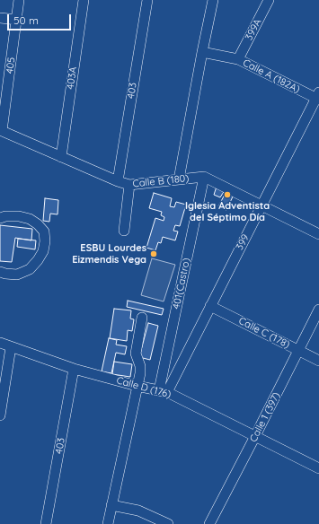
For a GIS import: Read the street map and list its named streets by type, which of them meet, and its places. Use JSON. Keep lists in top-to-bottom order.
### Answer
{
  "streets": {
    "street": [
      "399A",
      "405",
      "Calle A (182A)",
      "403A",
      "403",
      "Calle B (180)",
      "399",
      "401(Castro)",
      "Calle C (178)",
      "Calle D (176)",
      "Calle 1 (397)"
    ]
  },
  "crossings": [
    ["399A", "Calle A (182A)"],
    ["405", "Calle B (180)"],
    ["Calle A (182A)", "399"],
    ["403A", "Calle B (180)"],
    ["403", "Calle B (180)"],
    ["403", "Calle D (176)"],
    ["Calle B (180)", "401(Castro)"],
    ["399", "401(Castro)"],
    ["399", "Calle C (178)"],
    ["399", "Calle D (176)"],
    ["401(Castro)", "Calle D (176)"],
    ["Calle C (178)", "Calle 1 (397)"],
    ["Calle D (176)", "Calle 1 (397)"]
  ],
  "places": ["Iglesia Adventista del Séptimo Día", "ESBU Lourdes Eizmendis Vega"],
  "scale_bar": "50 m"
}
